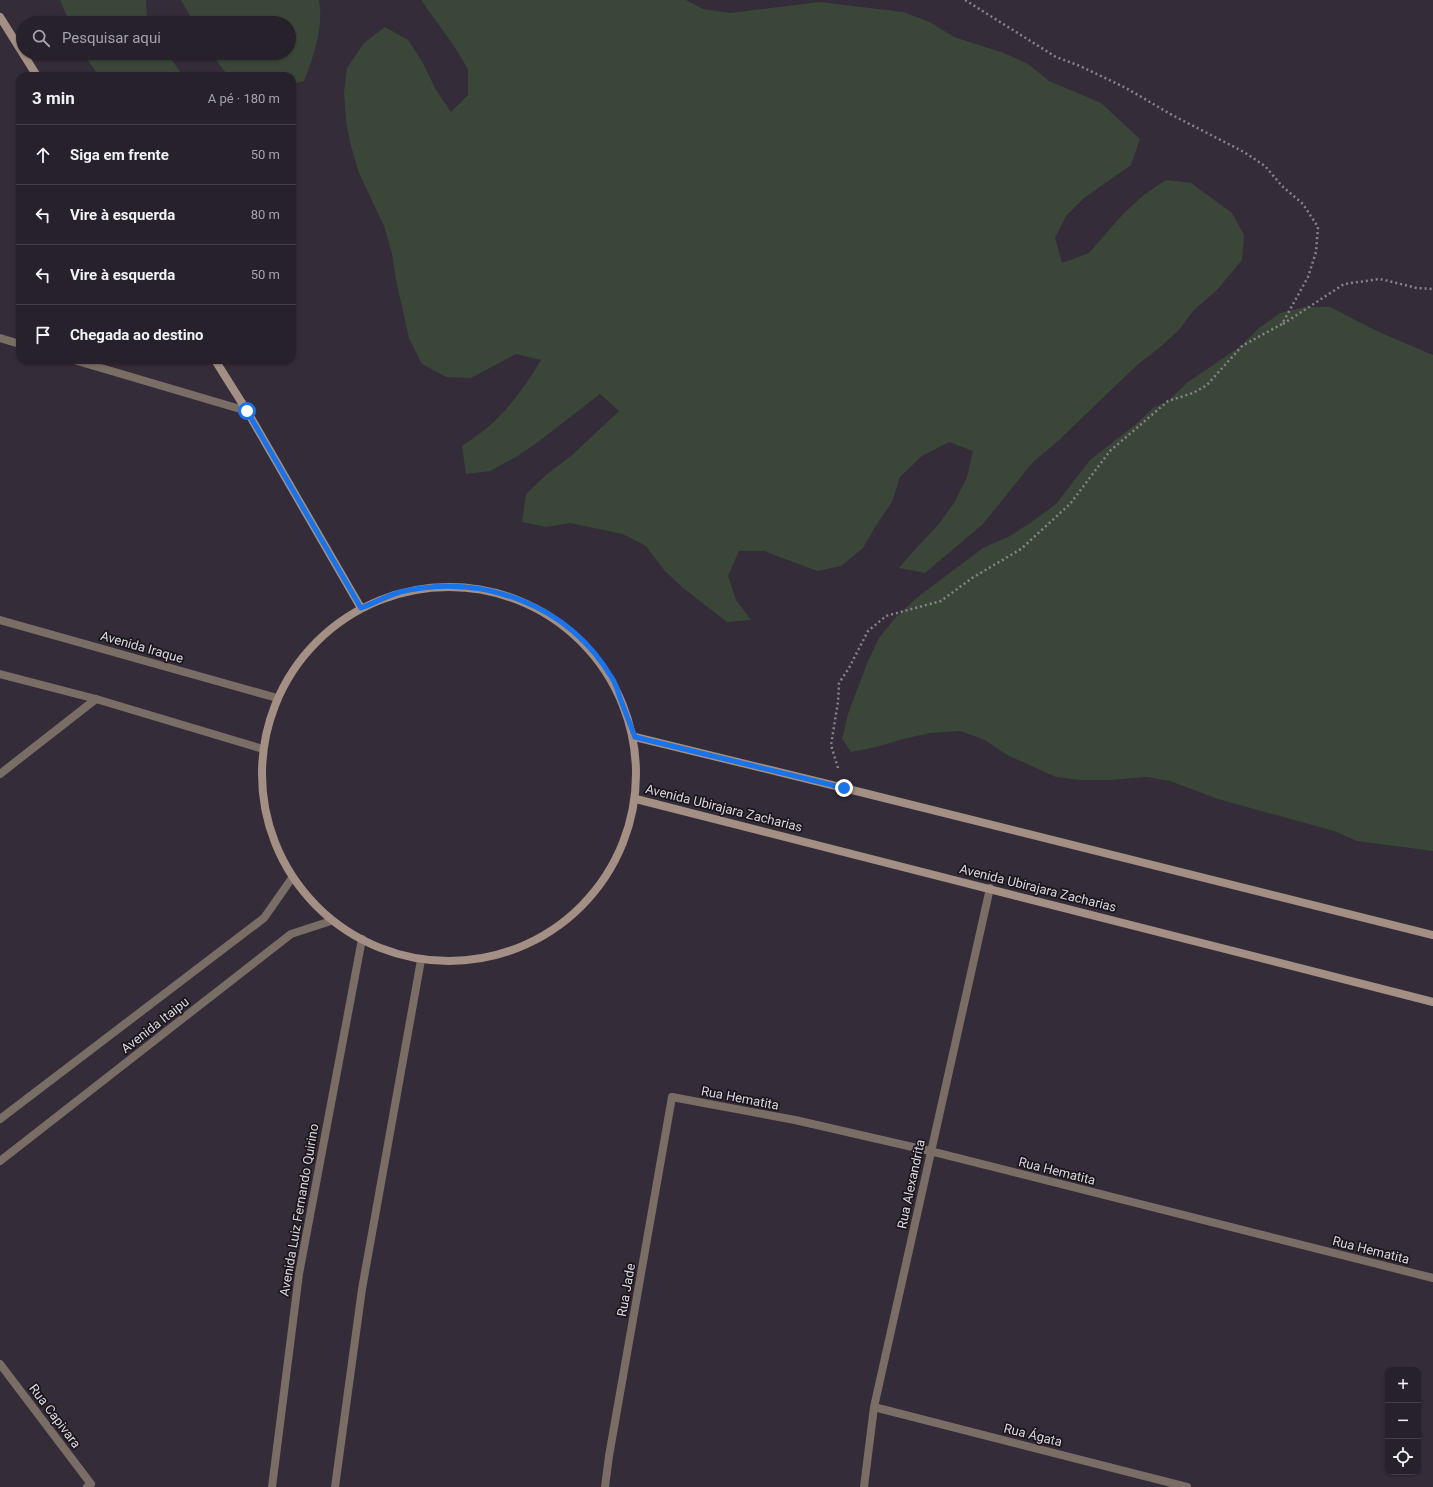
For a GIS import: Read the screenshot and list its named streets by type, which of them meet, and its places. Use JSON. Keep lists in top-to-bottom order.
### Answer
{
  "streets": {
    "main road": ["Avenida Ubirajara Zacharias"],
    "street": [
      "Avenida Iraque",
      "Avenida Itaipu",
      "Rua Hematita",
      "Rua Alexandrita",
      "Avenida Luiz Fernando Quirino",
      "Rua Jade",
      "Rua Capivara",
      "Rua Ágata"
    ]
  },
  "crossings": [
    ["Avenida Ubirajara Zacharias", "Rua Alexandrita"],
    ["Rua Hematita", "Rua Alexandrita"],
    ["Rua Hematita", "Rua Jade"],
    ["Rua Alexandrita", "Rua Ágata"]
  ],
  "page": {
    "search": "Pesquisar aqui",
    "heading": ["3 min", "A pé · 180 m"],
    "list": [
      ["Siga em frente", "50 m"],
      ["Vire à esquerda", "80 m"],
      ["Vire à esquerda", "50 m"],
      "Chegada ao destino"
    ],
    "map_buttons": ["+", "−"]
  }
}
